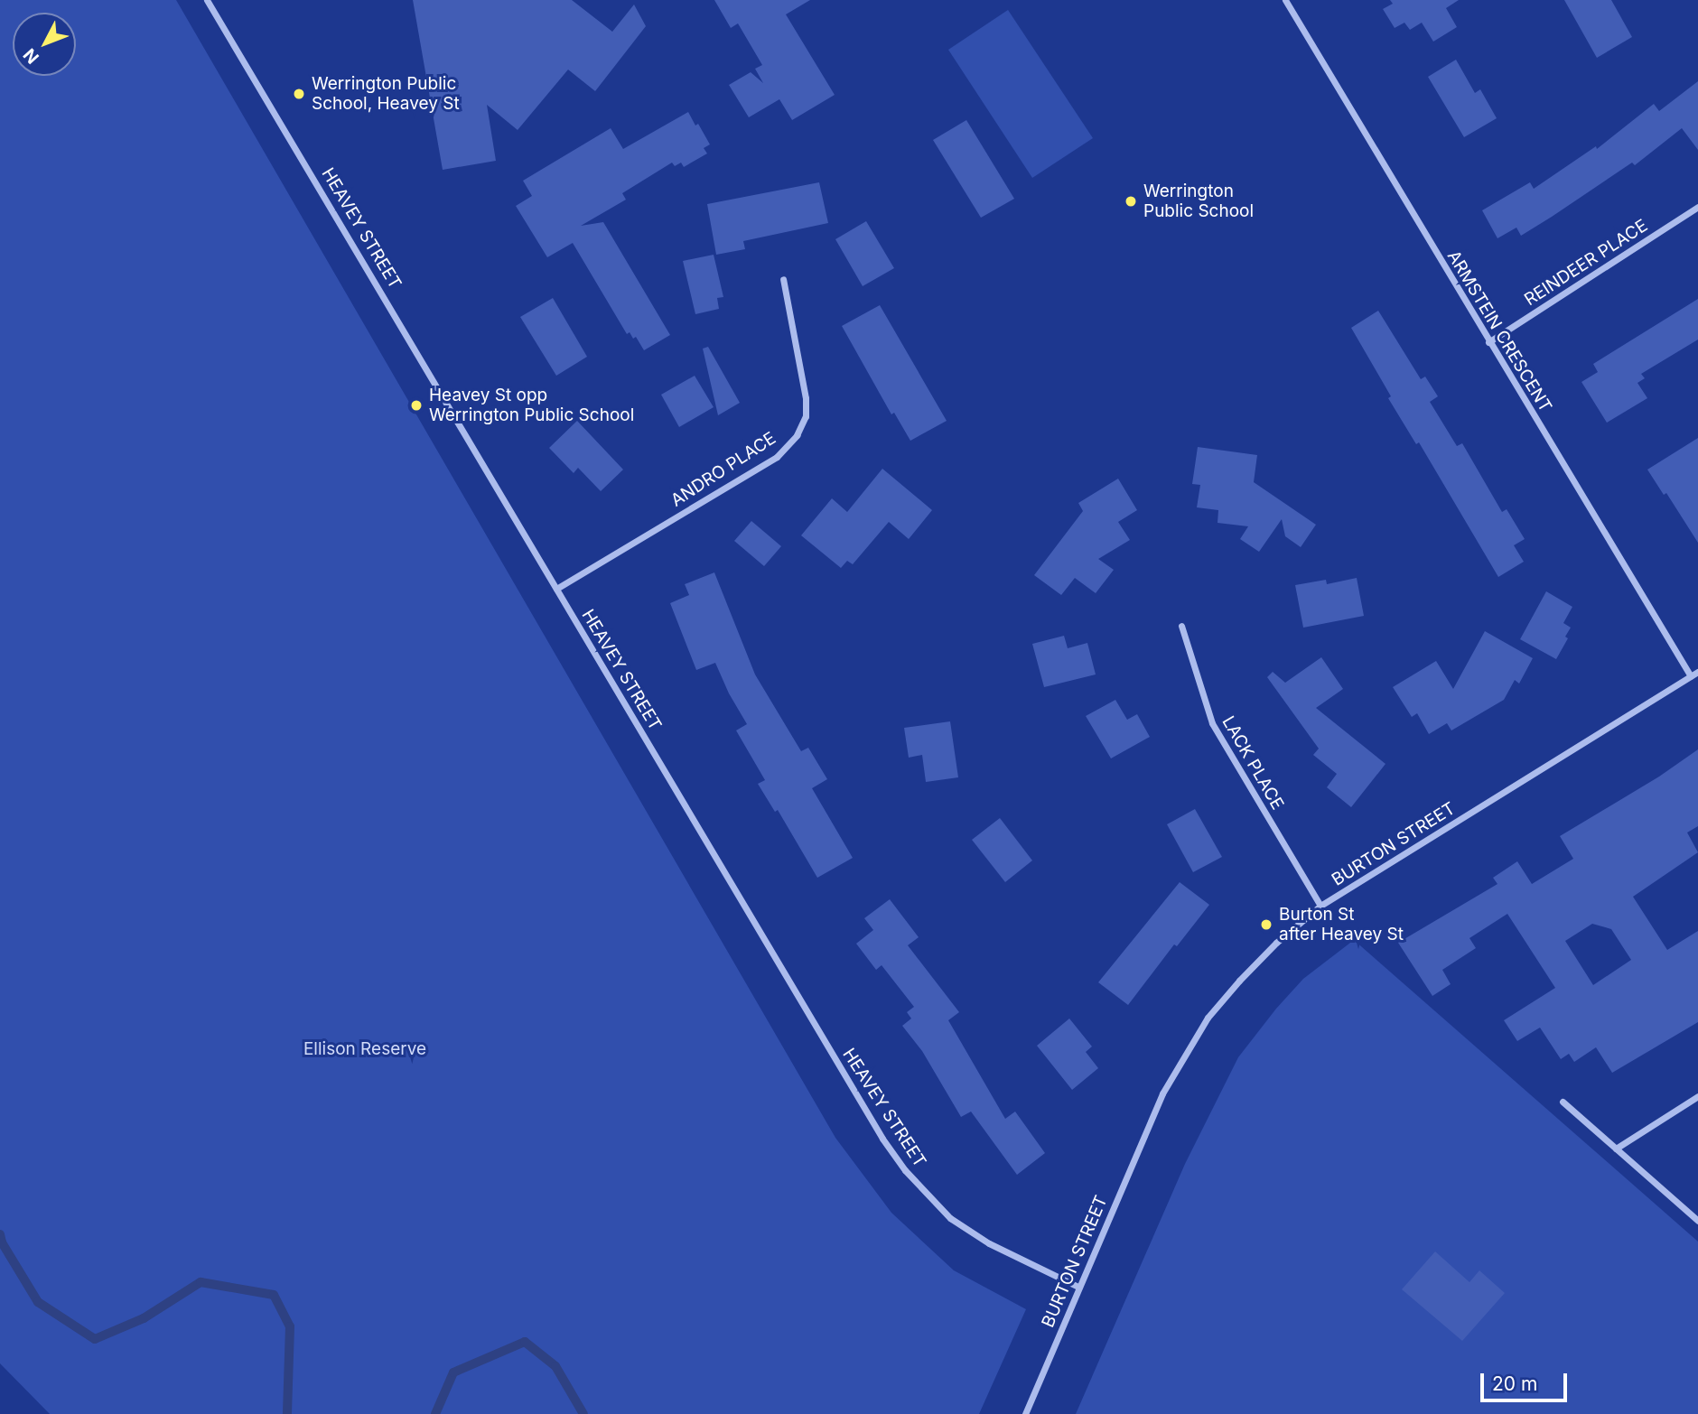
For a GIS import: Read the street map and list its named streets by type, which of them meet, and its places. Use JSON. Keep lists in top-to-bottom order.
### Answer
{
  "streets": {
    "street": [
      "HEAVEY STREET",
      "REINDEER PLACE",
      "ARMSTEIN CRESCENT",
      "ANDRO PLACE",
      "LACK PLACE",
      "BURTON STREET"
    ]
  },
  "crossings": [
    ["HEAVEY STREET", "ANDRO PLACE"],
    ["HEAVEY STREET", "BURTON STREET"],
    ["REINDEER PLACE", "ARMSTEIN CRESCENT"],
    ["ARMSTEIN CRESCENT", "BURTON STREET"],
    ["LACK PLACE", "BURTON STREET"]
  ],
  "parks": ["Ellison Reserve"],
  "places": [
    "Werrington Public School, Heavey St",
    "Werrington Public School",
    "Heavey St opp Werrington Public School",
    "Burton St after Heavey St"
  ],
  "scale_bar": "20 m",
  "north": "bottom left"
}
